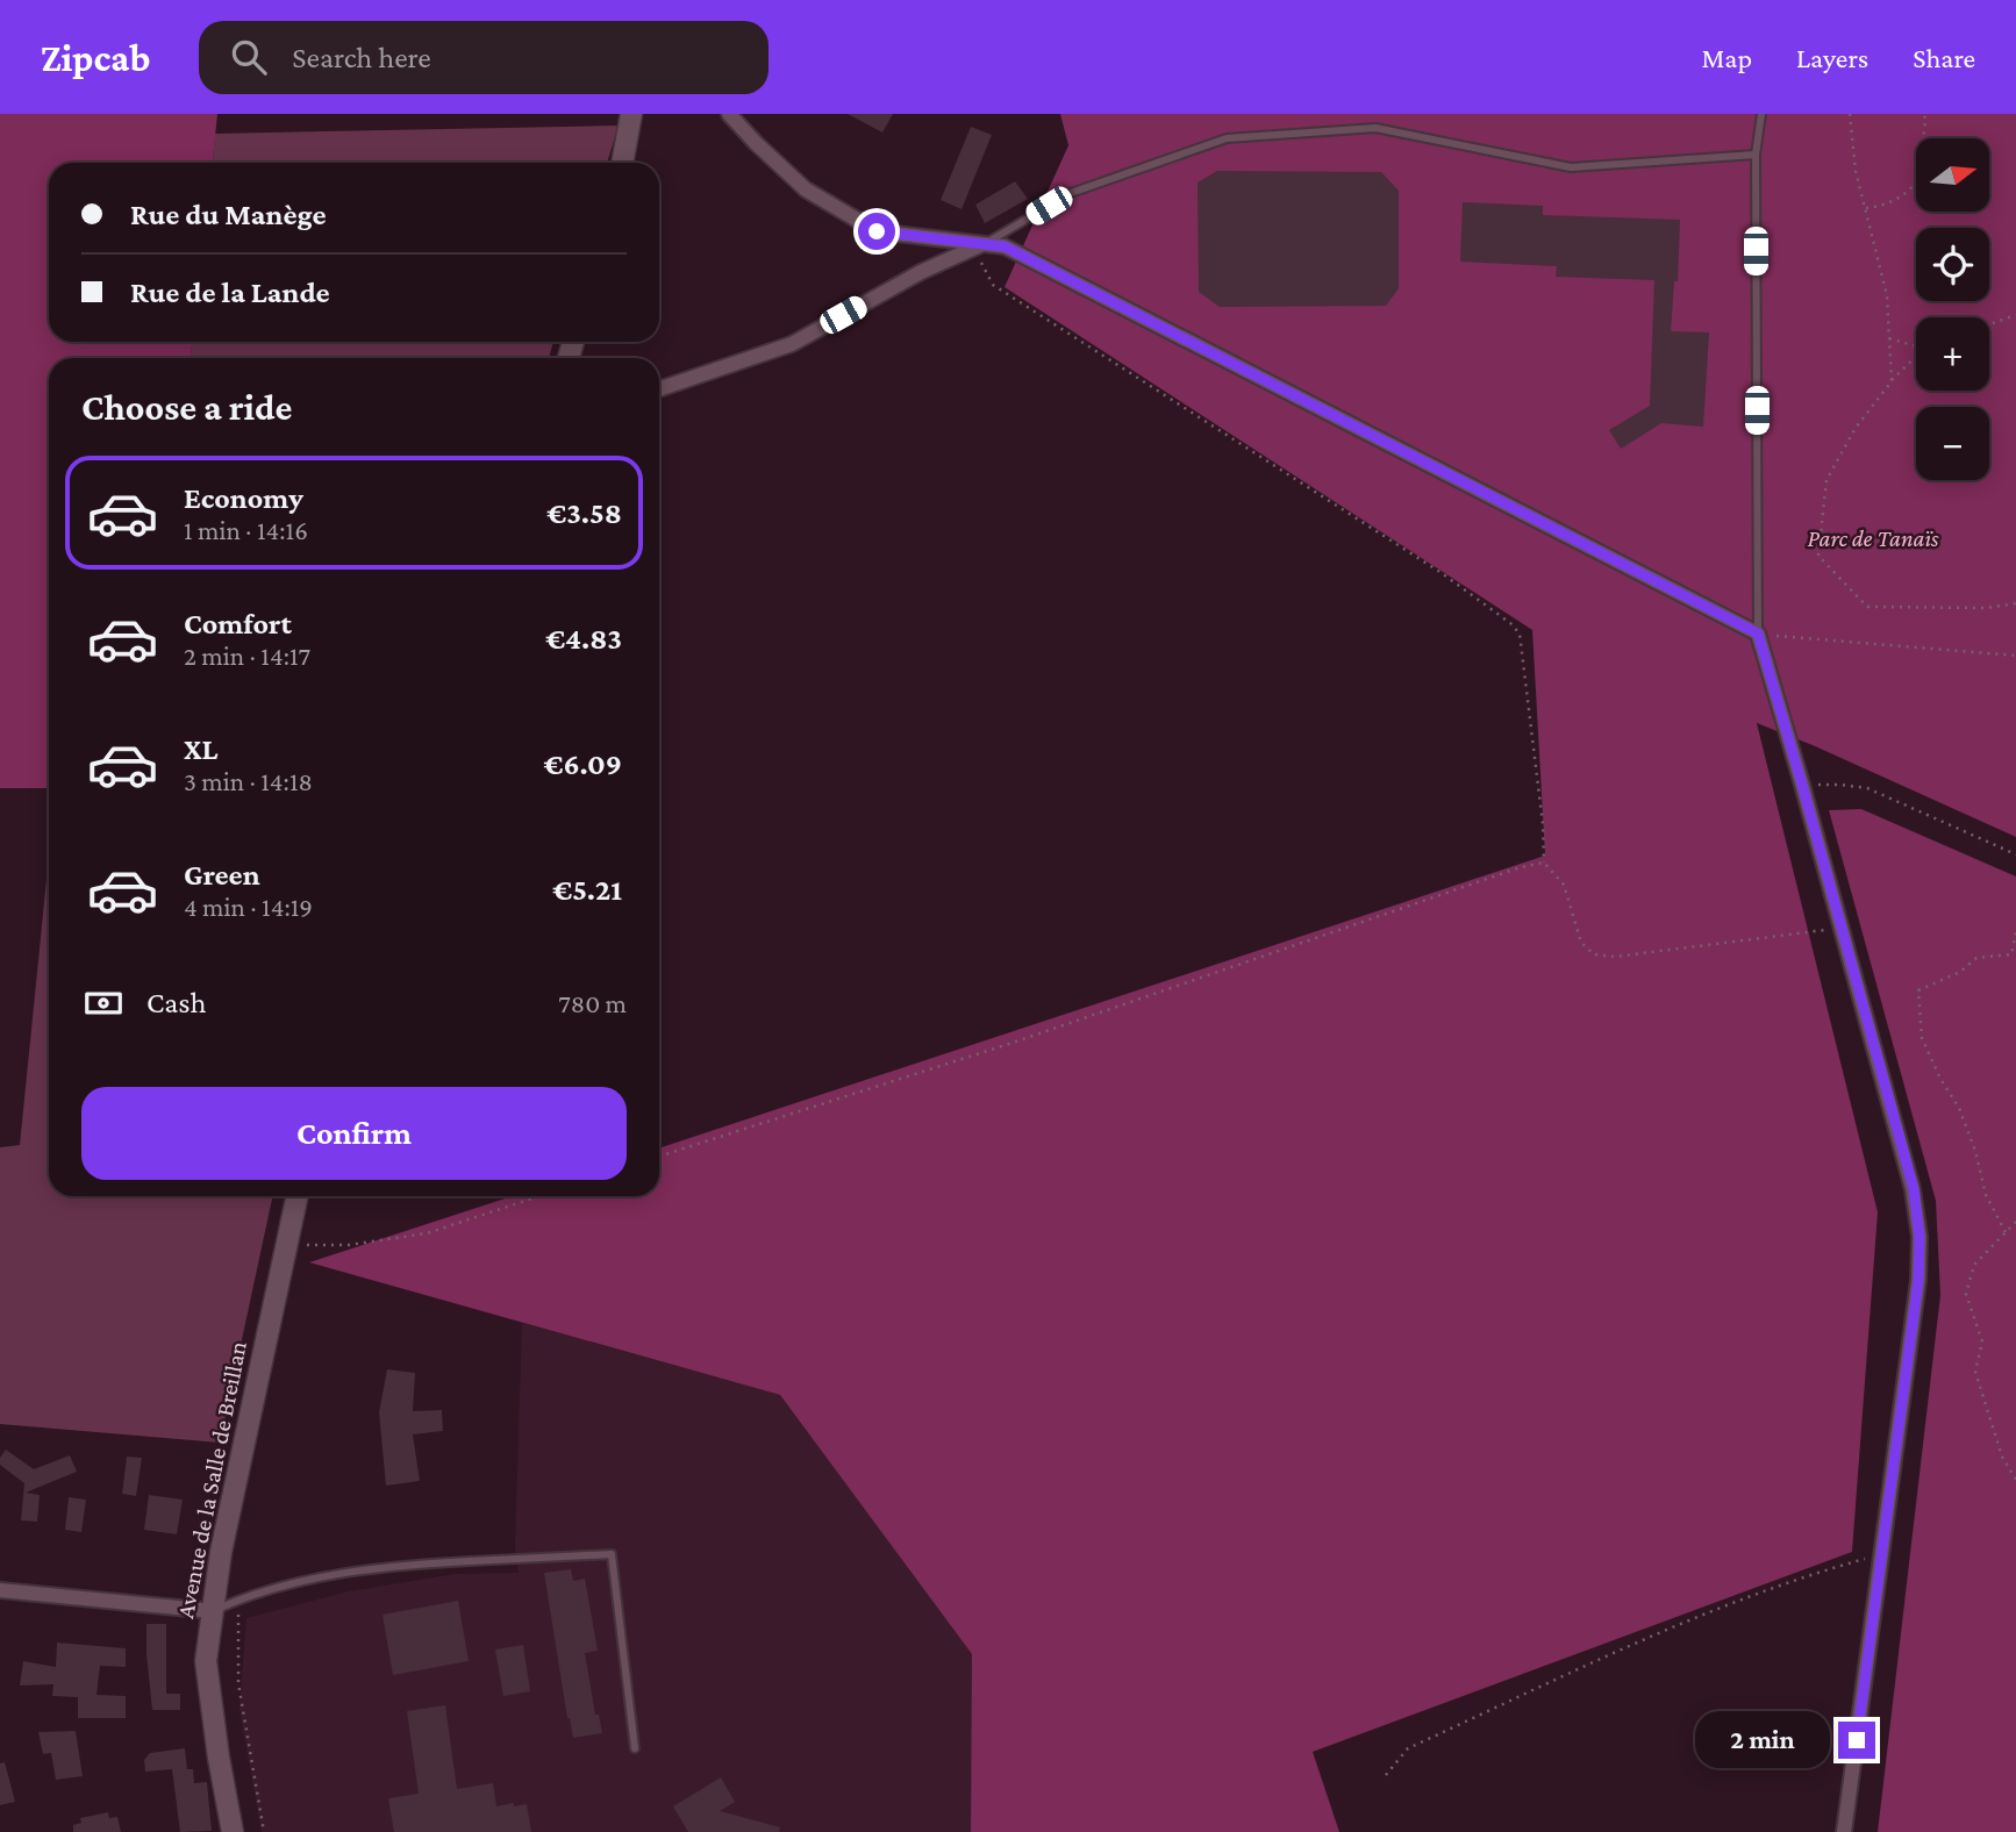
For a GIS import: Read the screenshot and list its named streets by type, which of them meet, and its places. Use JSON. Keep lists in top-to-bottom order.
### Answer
{
  "streets": {
    "street": ["Avenue de la Salle de Breillan"]
  },
  "parks": ["Parc de Tanaïs"],
  "north": "right",
  "page": {
    "header": "Zipcab",
    "search": "Search here",
    "nav": ["Map", "Layers", "Share"],
    "map_buttons": ["+", "−"],
    "banner": ["Rue du Manège", "Rue de la Lande"],
    "heading": "Choose a ride",
    "list": [
      {
        "name": "Economy",
        "note": "1 min · 14:16",
        "value": "€3.58"
      },
      {
        "name": "Comfort",
        "note": "2 min · 14:17",
        "value": "€4.83"
      },
      {
        "name": "XL",
        "note": "3 min · 14:18",
        "value": "€6.09"
      },
      {
        "name": "Green",
        "note": "4 min · 14:19",
        "value": "€5.21"
      }
    ],
    "pay": ["Cash", "780 m"],
    "buttons": "Confirm",
    "bubble": "2 min"
  }
}
